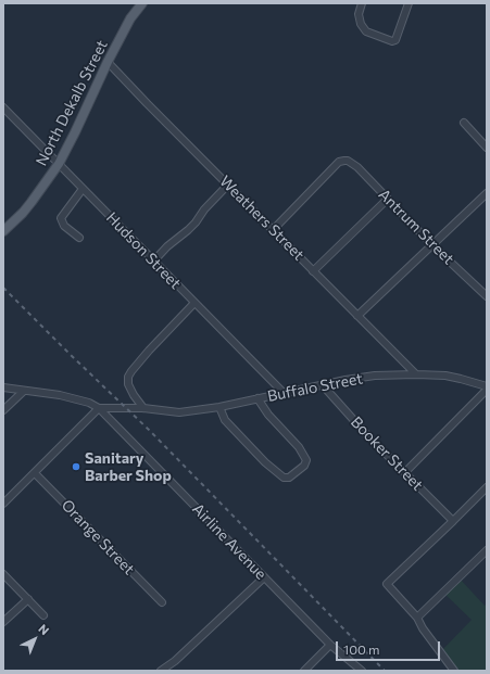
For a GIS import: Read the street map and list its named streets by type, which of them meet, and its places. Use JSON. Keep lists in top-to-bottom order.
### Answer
{
  "streets": {
    "main road": ["North Dekalb Street"],
    "street": [
      "Weathers Street",
      "Antrum Street",
      "Hudson Street",
      "Buffalo Street",
      "Booker Street",
      "Orange Street",
      "Airline Avenue"
    ]
  },
  "crossings": [
    ["North Dekalb Street", "Weathers Street"],
    ["North Dekalb Street", "Hudson Street"],
    ["Weathers Street", "Antrum Street"],
    ["Weathers Street", "Buffalo Street"],
    ["Hudson Street", "Buffalo Street"],
    ["Buffalo Street", "Booker Street"],
    ["Buffalo Street", "Airline Avenue"]
  ],
  "places": ["Sanitary Barber Shop"],
  "scale_bar": "100 m",
  "north": "top right"
}
